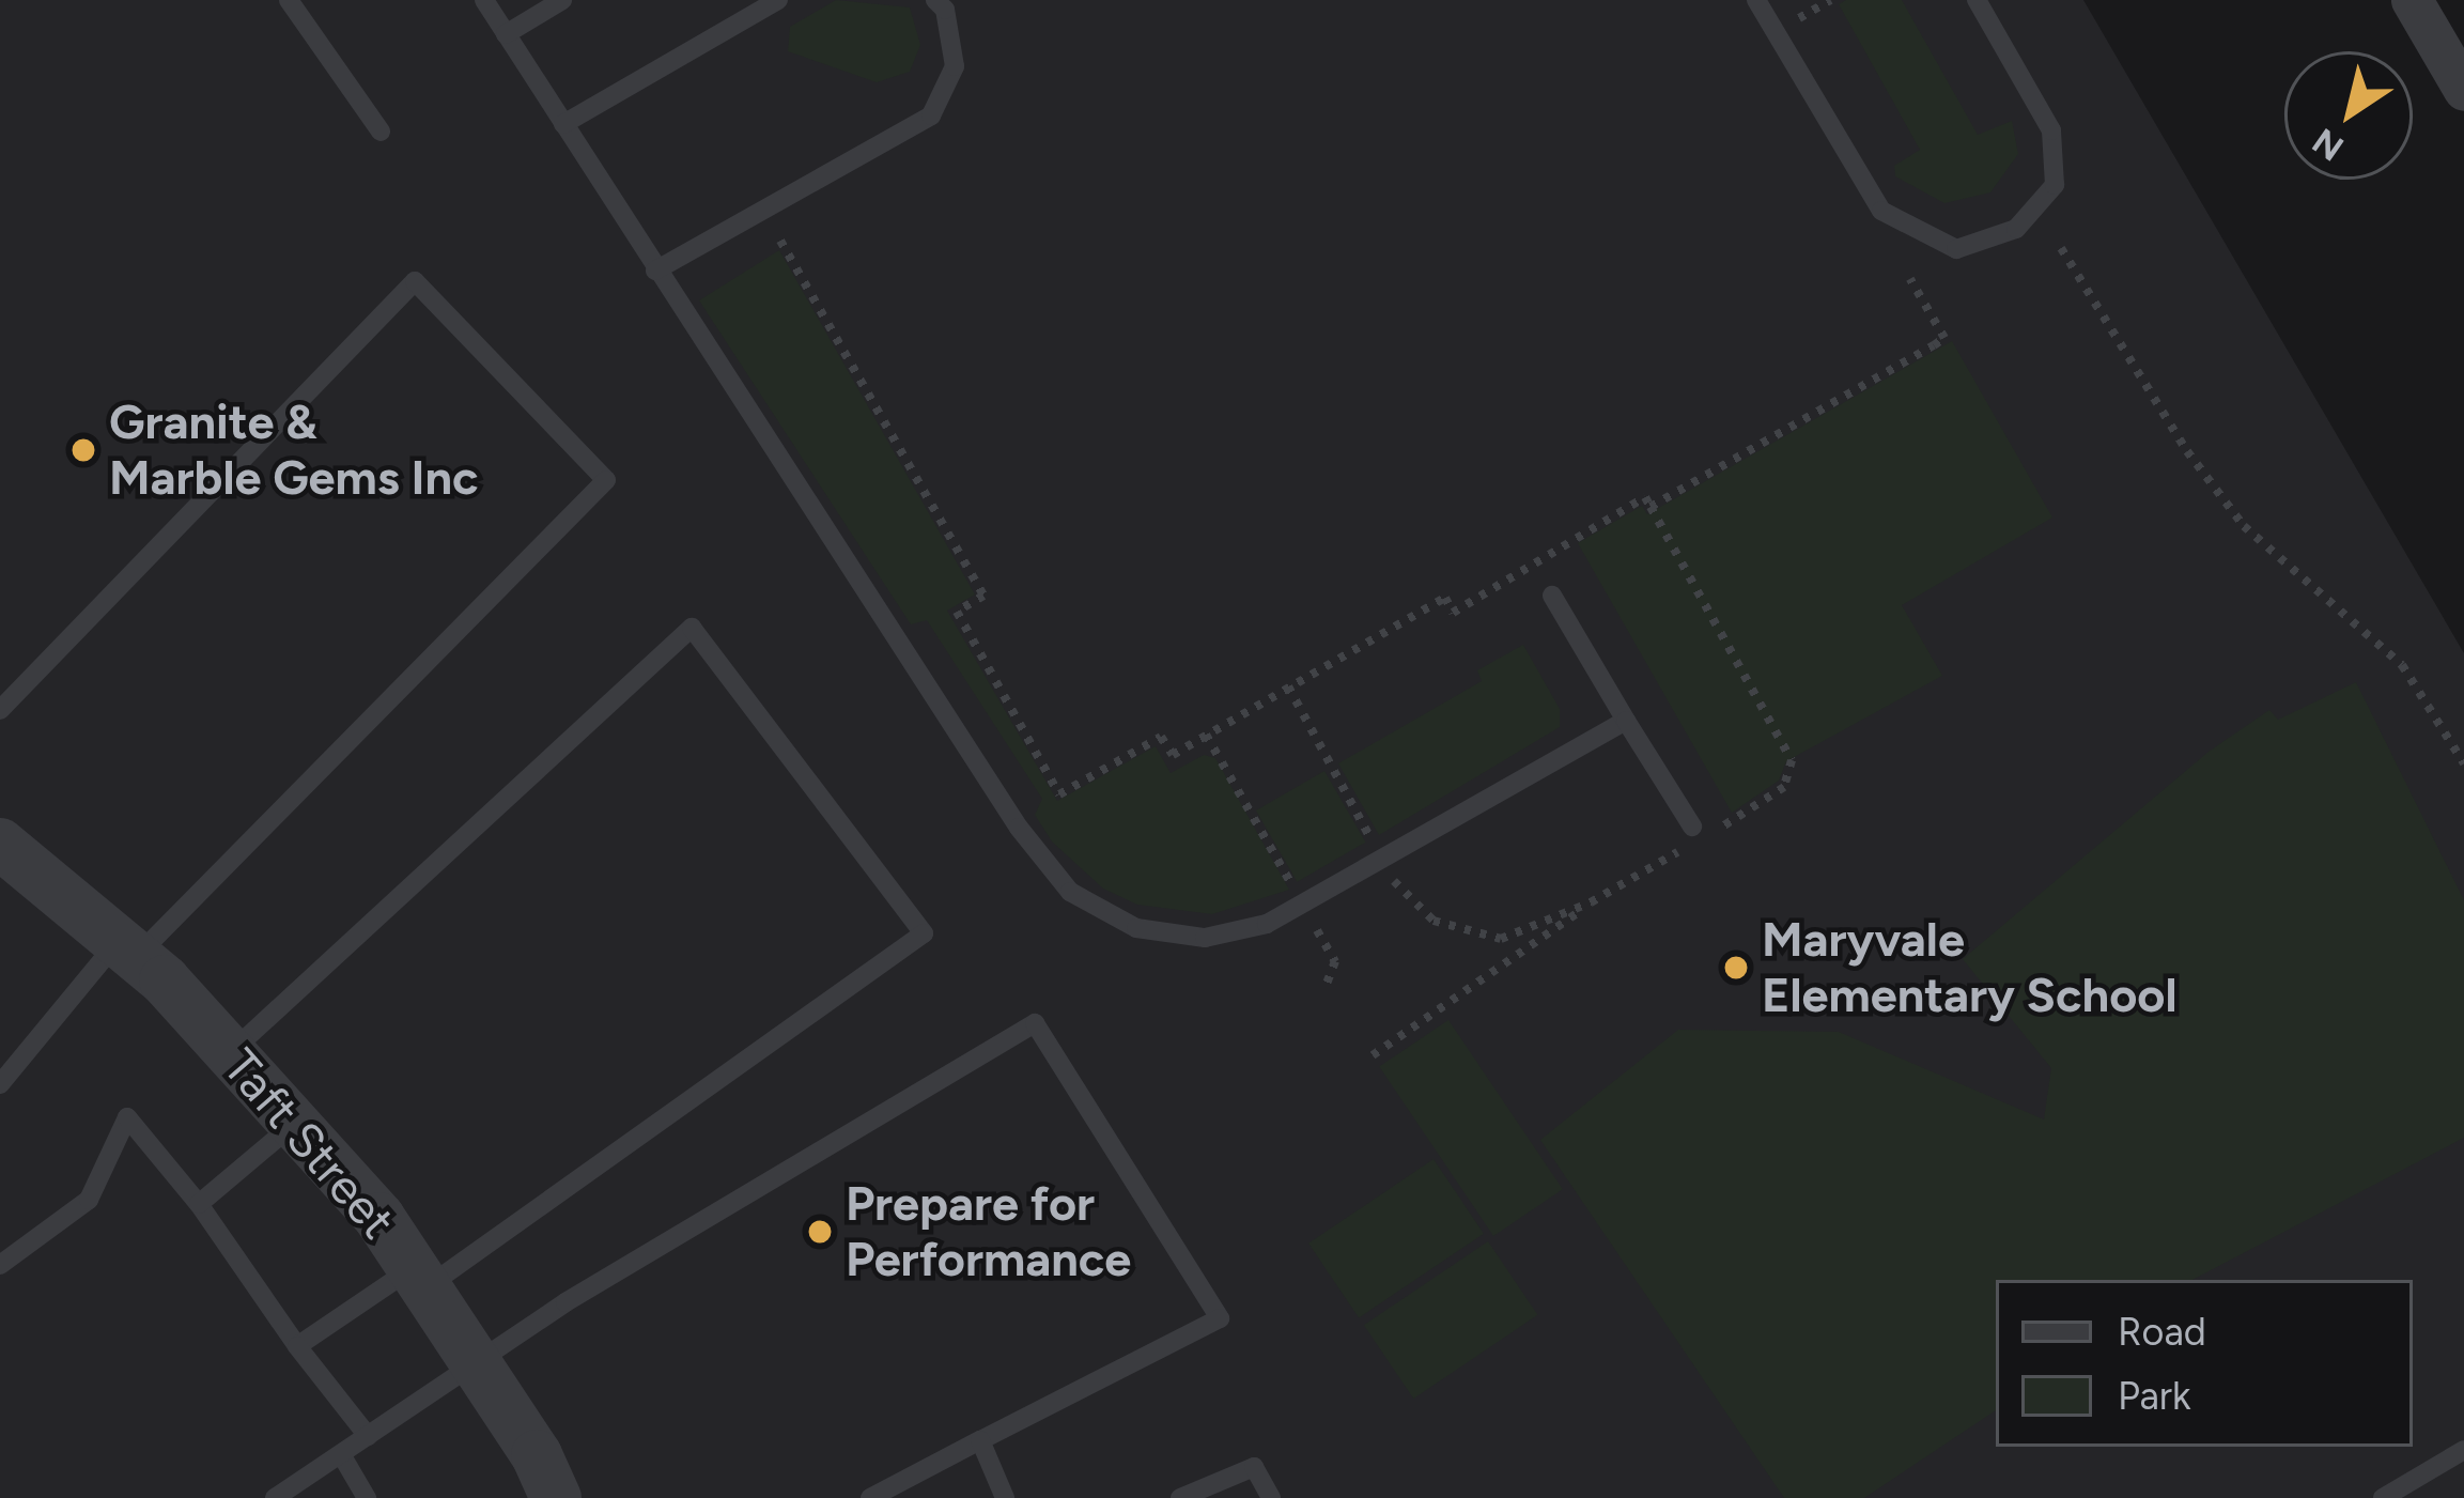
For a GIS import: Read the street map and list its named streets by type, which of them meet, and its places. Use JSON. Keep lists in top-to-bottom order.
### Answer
{
  "streets": {
    "street": ["Taft Street"]
  },
  "places": ["Granite & Marble Gems Inc", "Maryvale Elementary School", "Prepare for Performance"],
  "legend": ["Road", "Park"],
  "north": "bottom left"
}
